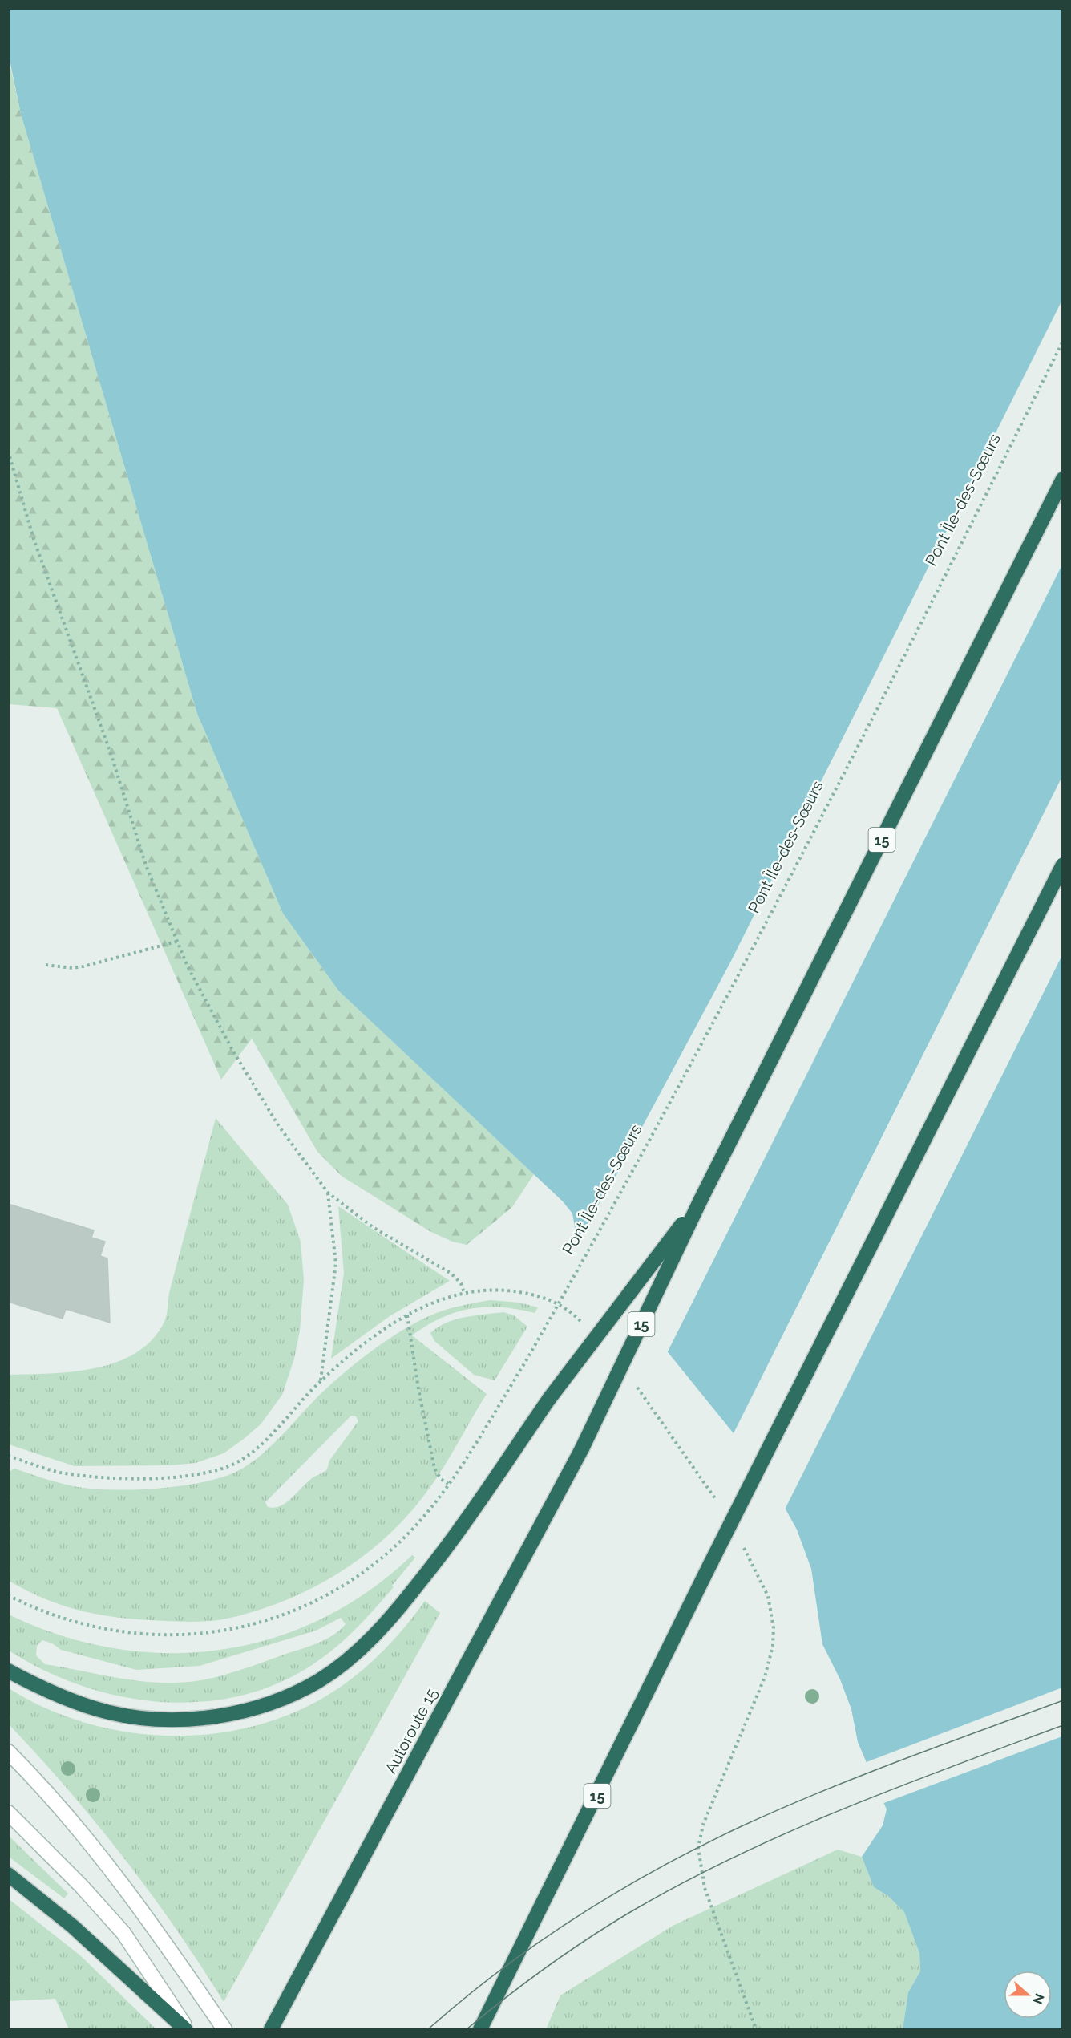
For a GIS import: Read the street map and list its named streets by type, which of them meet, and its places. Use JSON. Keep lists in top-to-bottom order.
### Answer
{
  "streets": {
    "highway": ["15", "Autoroute 15"],
    "path": ["Pont Île-des-Sœurs"]
  },
  "crossings": [
    ["15", "Autoroute 15"]
  ],
  "north": "right"
}
